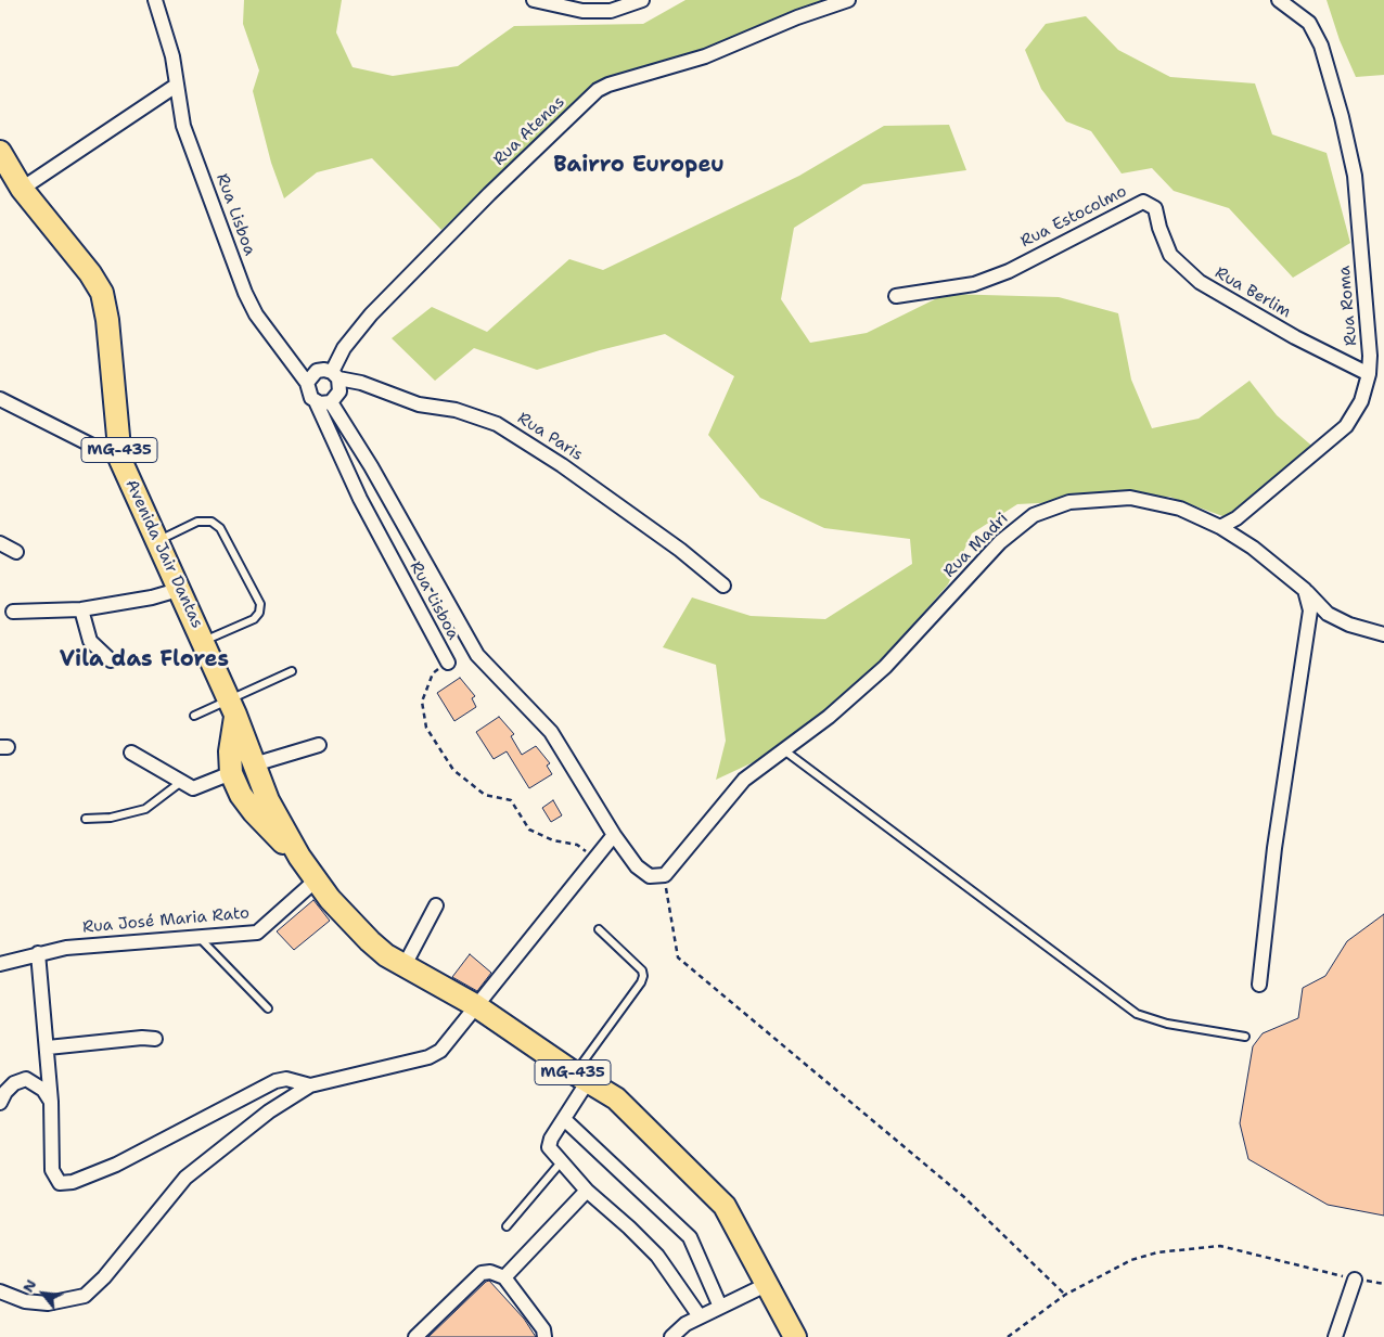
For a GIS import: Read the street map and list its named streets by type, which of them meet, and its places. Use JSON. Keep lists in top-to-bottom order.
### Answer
{
  "streets": {
    "main road": ["MG-435", "Avenida Jair Dantas"],
    "street": [
      "Rua Atenas",
      "Rua Lisboa",
      "Rua Estocolmo",
      "Rua Berlim",
      "Rua Roma",
      "Rua Paris",
      "Rua Madri",
      "Rua José Maria Rato"
    ]
  },
  "crossings": [
    ["Rua Atenas", "Rua Lisboa"],
    ["Rua Atenas", "Rua Paris"],
    ["Rua Lisboa", "Rua Paris"],
    ["Rua Estocolmo", "Rua Berlim"],
    ["Rua Berlim", "Rua Roma"],
    ["Rua Roma", "Rua Madri"],
    ["MG-435", "Avenida Jair Dantas"],
    ["Avenida Jair Dantas", "Rua José Maria Rato"]
  ],
  "districts": ["Bairro Europeu", "Vila das Flores"],
  "north": "top left"
}
